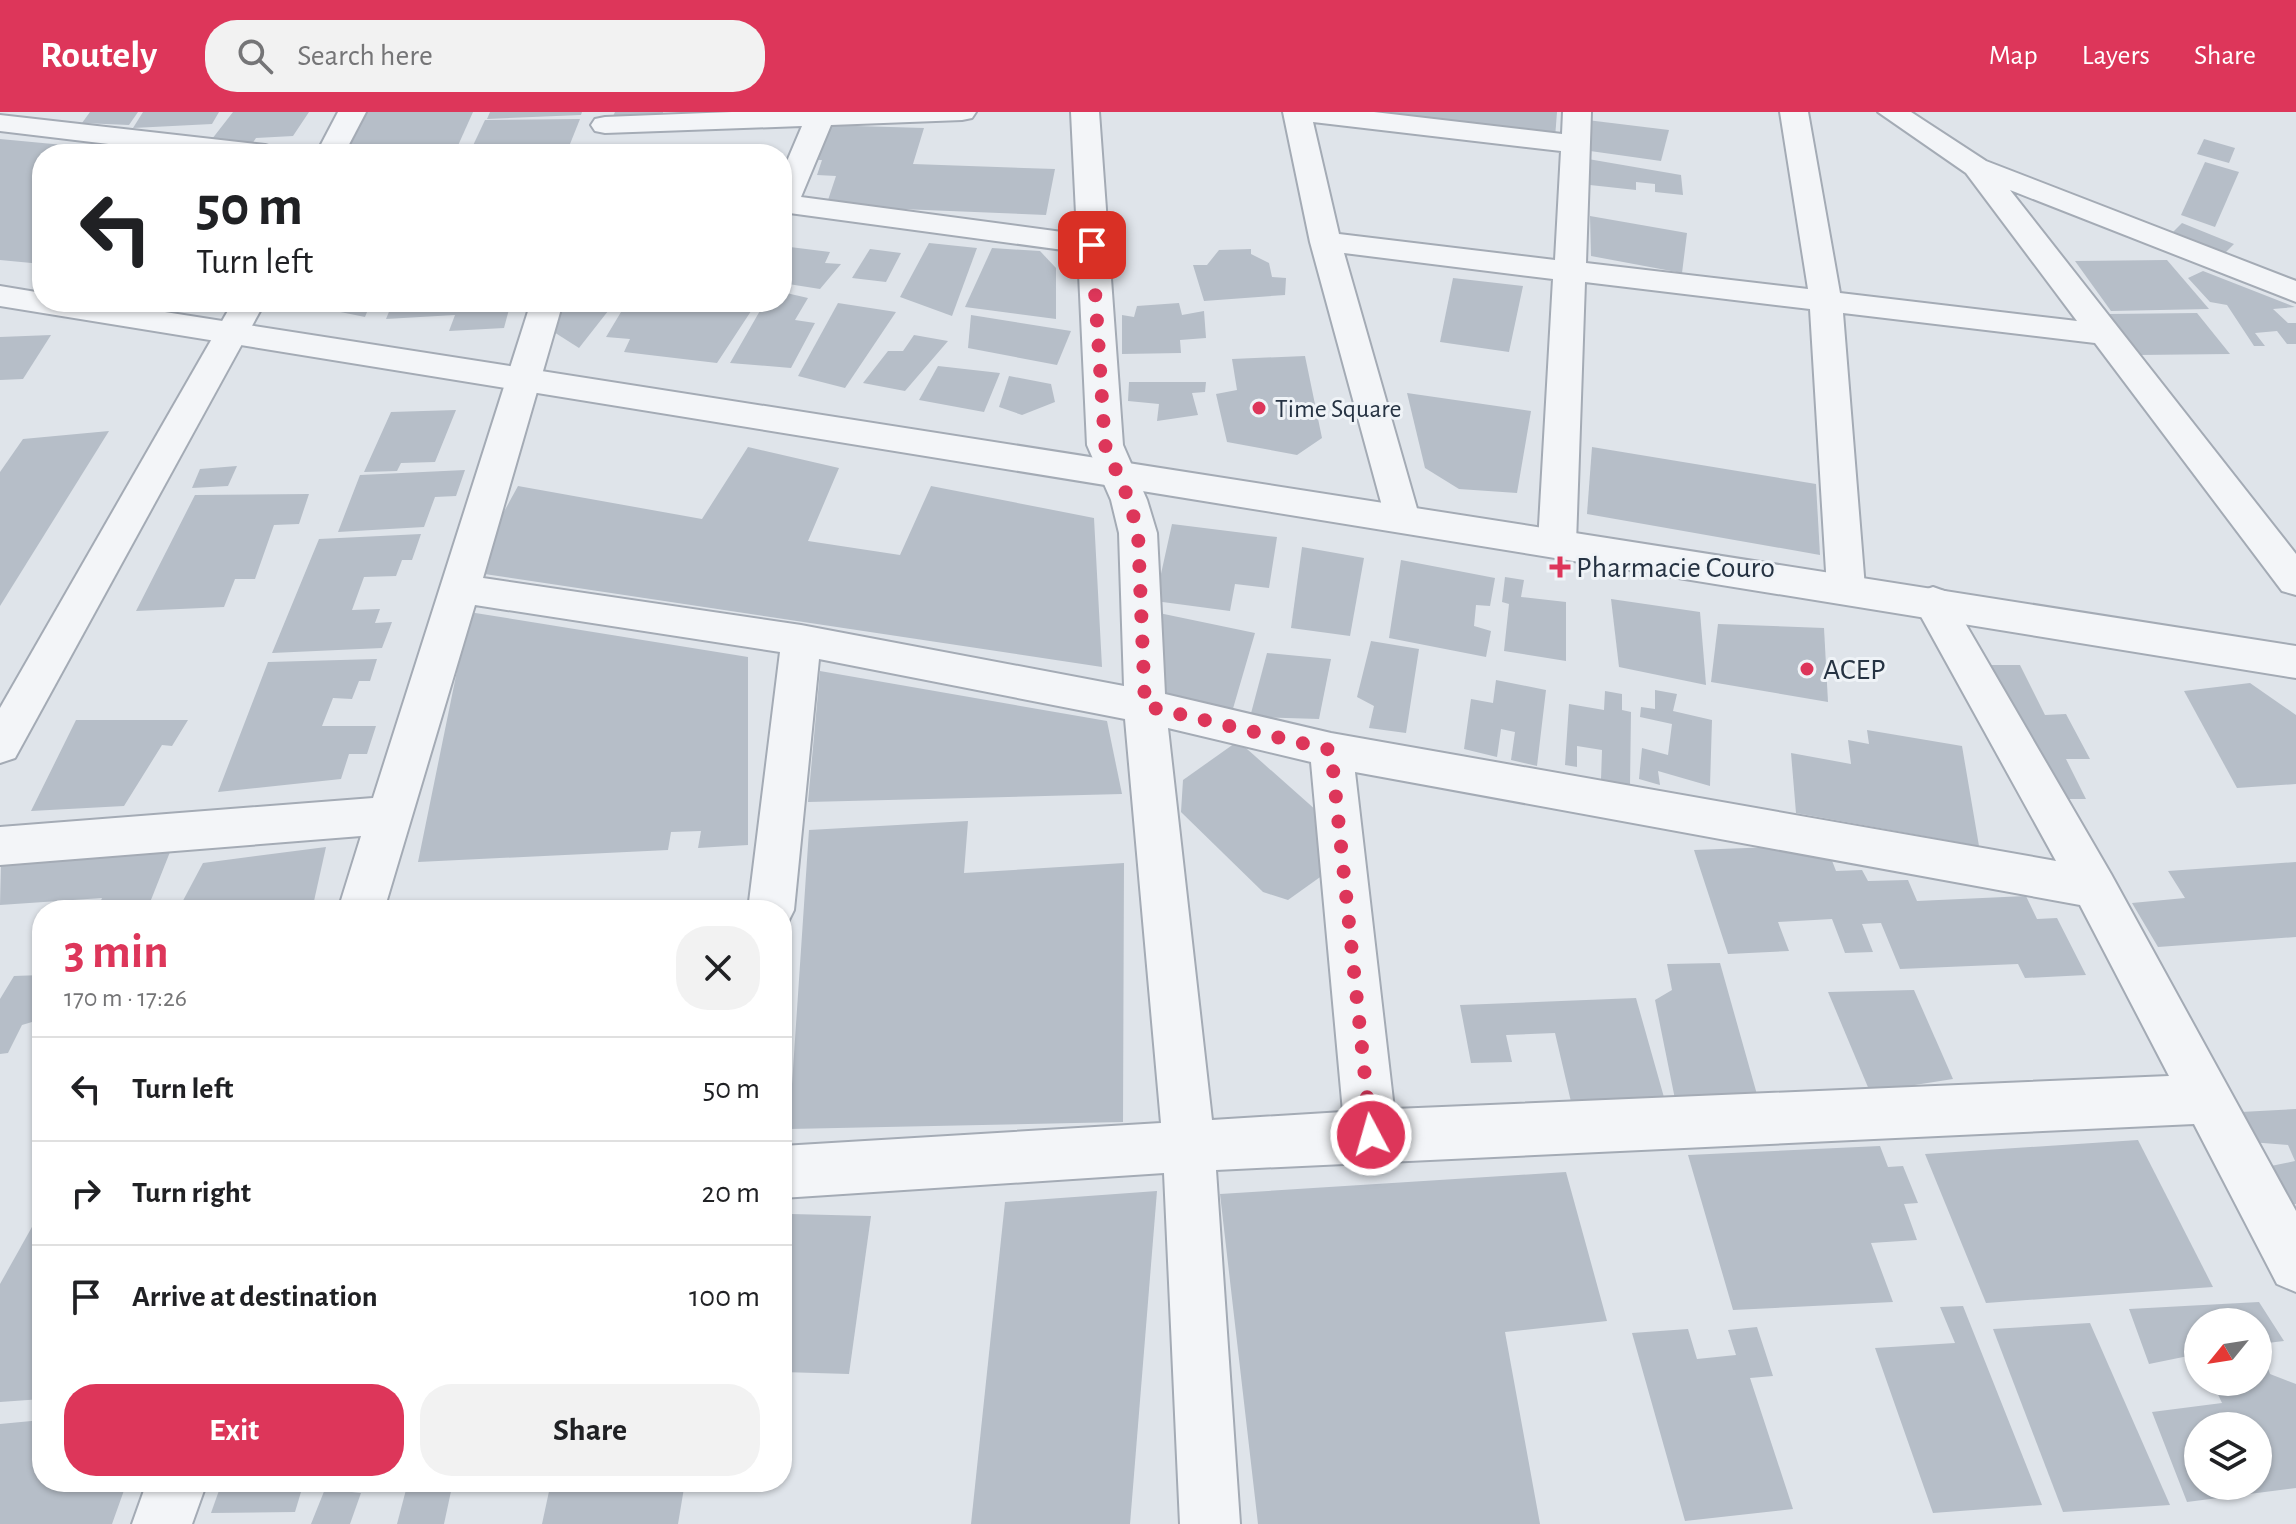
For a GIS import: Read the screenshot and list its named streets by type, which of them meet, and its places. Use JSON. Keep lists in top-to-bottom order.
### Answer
{
  "places": {
    "other": ["Time Square", "ACEP"],
    "health": ["Pharmacie Couro"]
  },
  "north": "bottom left",
  "page": {
    "header": "Routely",
    "search": "Search here",
    "nav": ["Map", "Layers", "Share"],
    "turn": ["50 m", "Turn left"],
    "heading": ["3 min", "170 m · 17:26"],
    "list": [
      {
        "name": "Turn left",
        "value": "50 m"
      },
      {
        "name": "Turn right",
        "value": "20 m"
      },
      {
        "name": "Arrive at destination",
        "value": "100 m"
      }
    ],
    "buttons": ["Exit", "Share"]
  }
}
